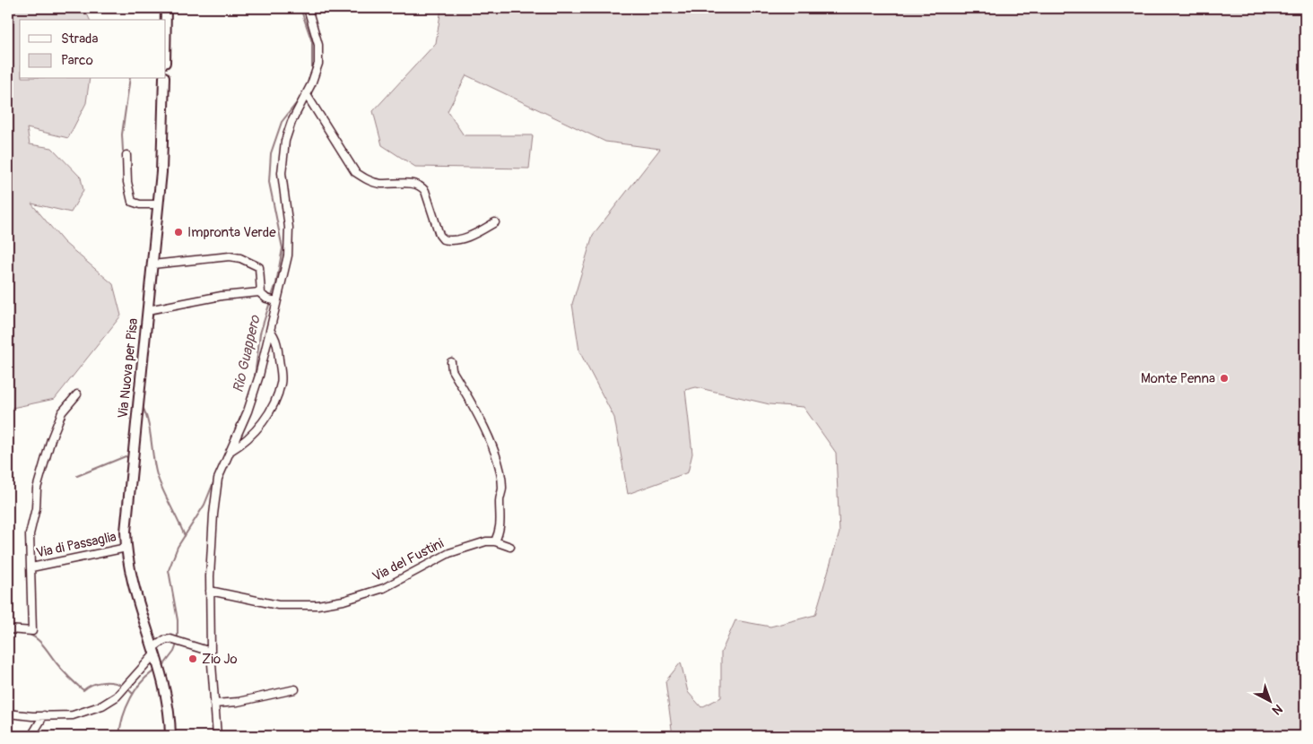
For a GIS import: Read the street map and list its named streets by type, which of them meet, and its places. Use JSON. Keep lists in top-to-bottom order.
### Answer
{
  "streets": {
    "main road": ["Via Nuova per Pisa"],
    "street": ["Via di Passaglia", "Via del Fustini"]
  },
  "crossings": [
    ["Via Nuova per Pisa", "Via di Passaglia"]
  ],
  "water": ["Rio Guappero"],
  "places": ["Impronta Verde", "Monte Penna", "Zio Jo"],
  "legend": ["Strada", "Parco"],
  "north": "bottom right"
}
